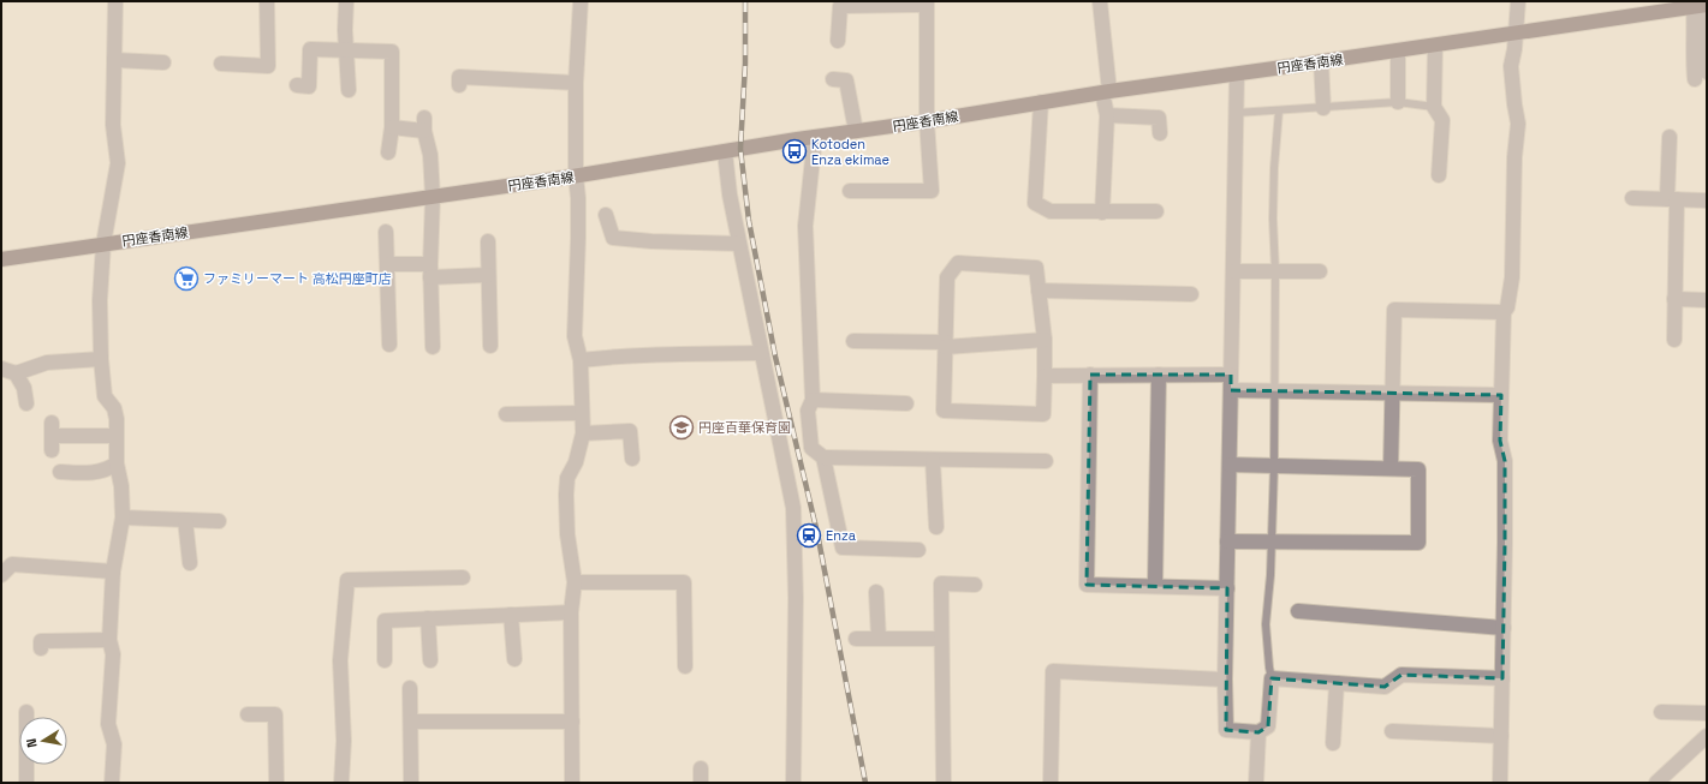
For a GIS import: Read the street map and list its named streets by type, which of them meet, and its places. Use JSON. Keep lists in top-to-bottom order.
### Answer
{
  "streets": {
    "main road": ["円座香南線"]
  },
  "places": {
    "bus stop": ["Kotoden Enza ekimae"],
    "supermarket": ["ファミリーマート 高松円座町店"],
    "school or university": ["円座百華保育園"],
    "station": ["Enza"]
  },
  "north": "left"
}
